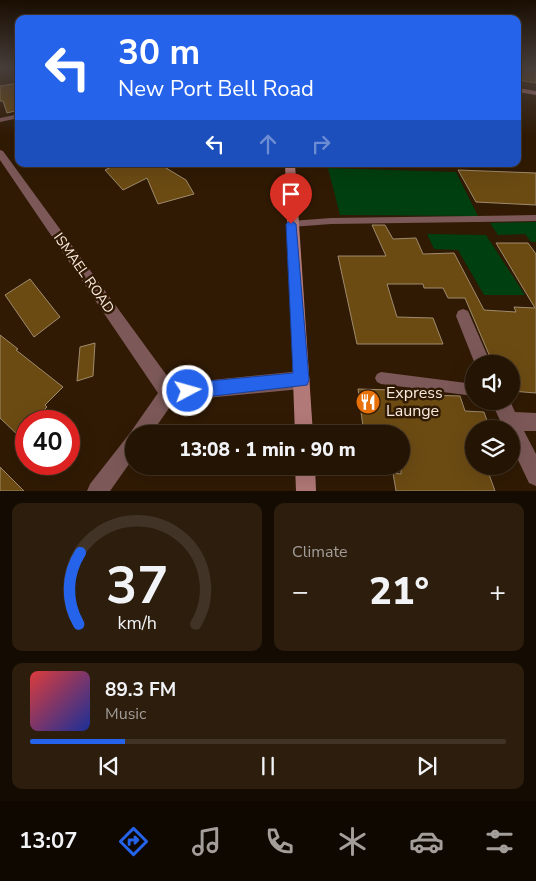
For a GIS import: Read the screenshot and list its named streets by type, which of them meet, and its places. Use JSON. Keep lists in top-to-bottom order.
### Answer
{
  "streets": {
    "street": ["ISMAEL ROAD"]
  },
  "places": {
    "restaurant": ["Express Launge"]
  },
  "page": {
    "turn": ["30 m", "New Port Bell Road"],
    "limit": "40",
    "trip": "13:08 · 1 min · 90 m",
    "tile": "Climate",
    "heat": ["−", "21°", "+"],
    "song": ["89.3 FM", "Music"],
    "tabs": "13:07",
    "gauge": ["37", "km/h"]
  }
}
